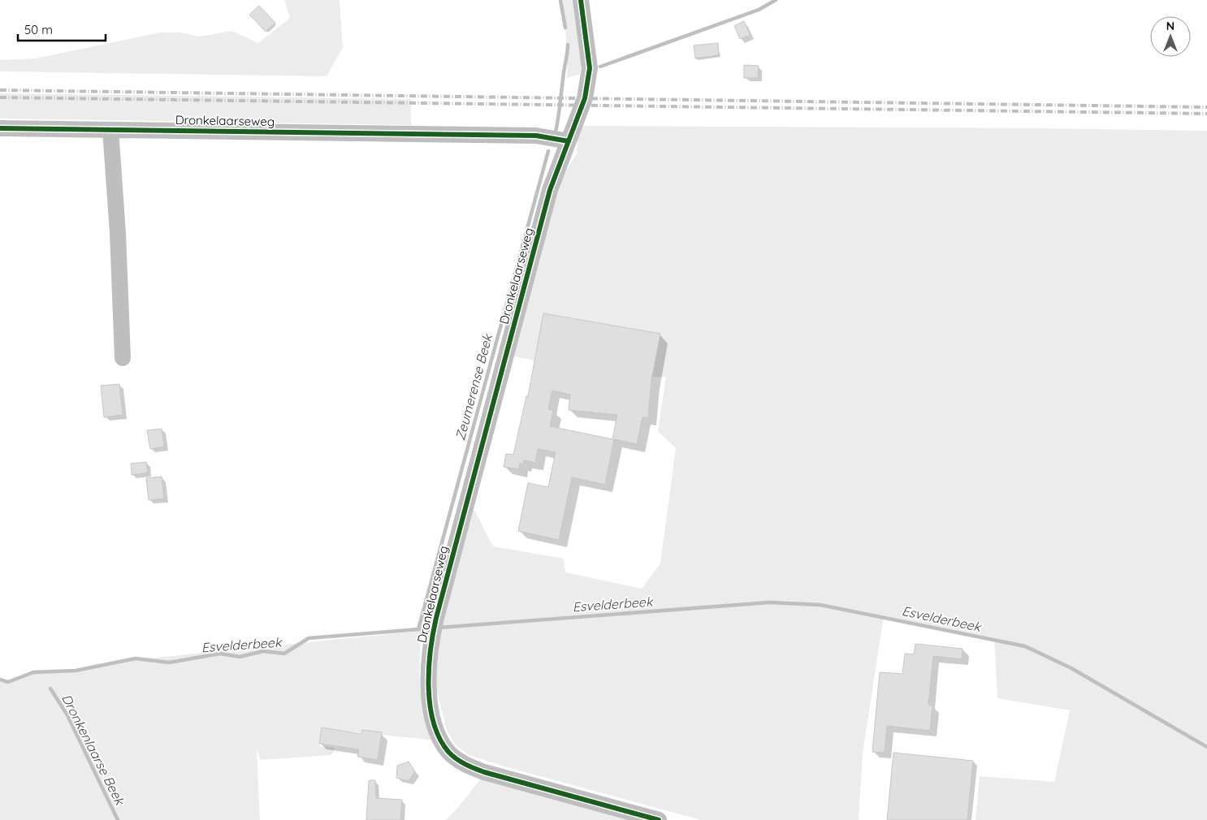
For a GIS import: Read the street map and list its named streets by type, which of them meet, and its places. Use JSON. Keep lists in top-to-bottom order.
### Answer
{
  "streets": {
    "street": ["Dronkelaarseweg"]
  },
  "water": ["Zeumerense Beek", "Esvelderbeek", "Dronkenlaarse Beek"],
  "scale_bar": "50 m",
  "north": "top"
}
